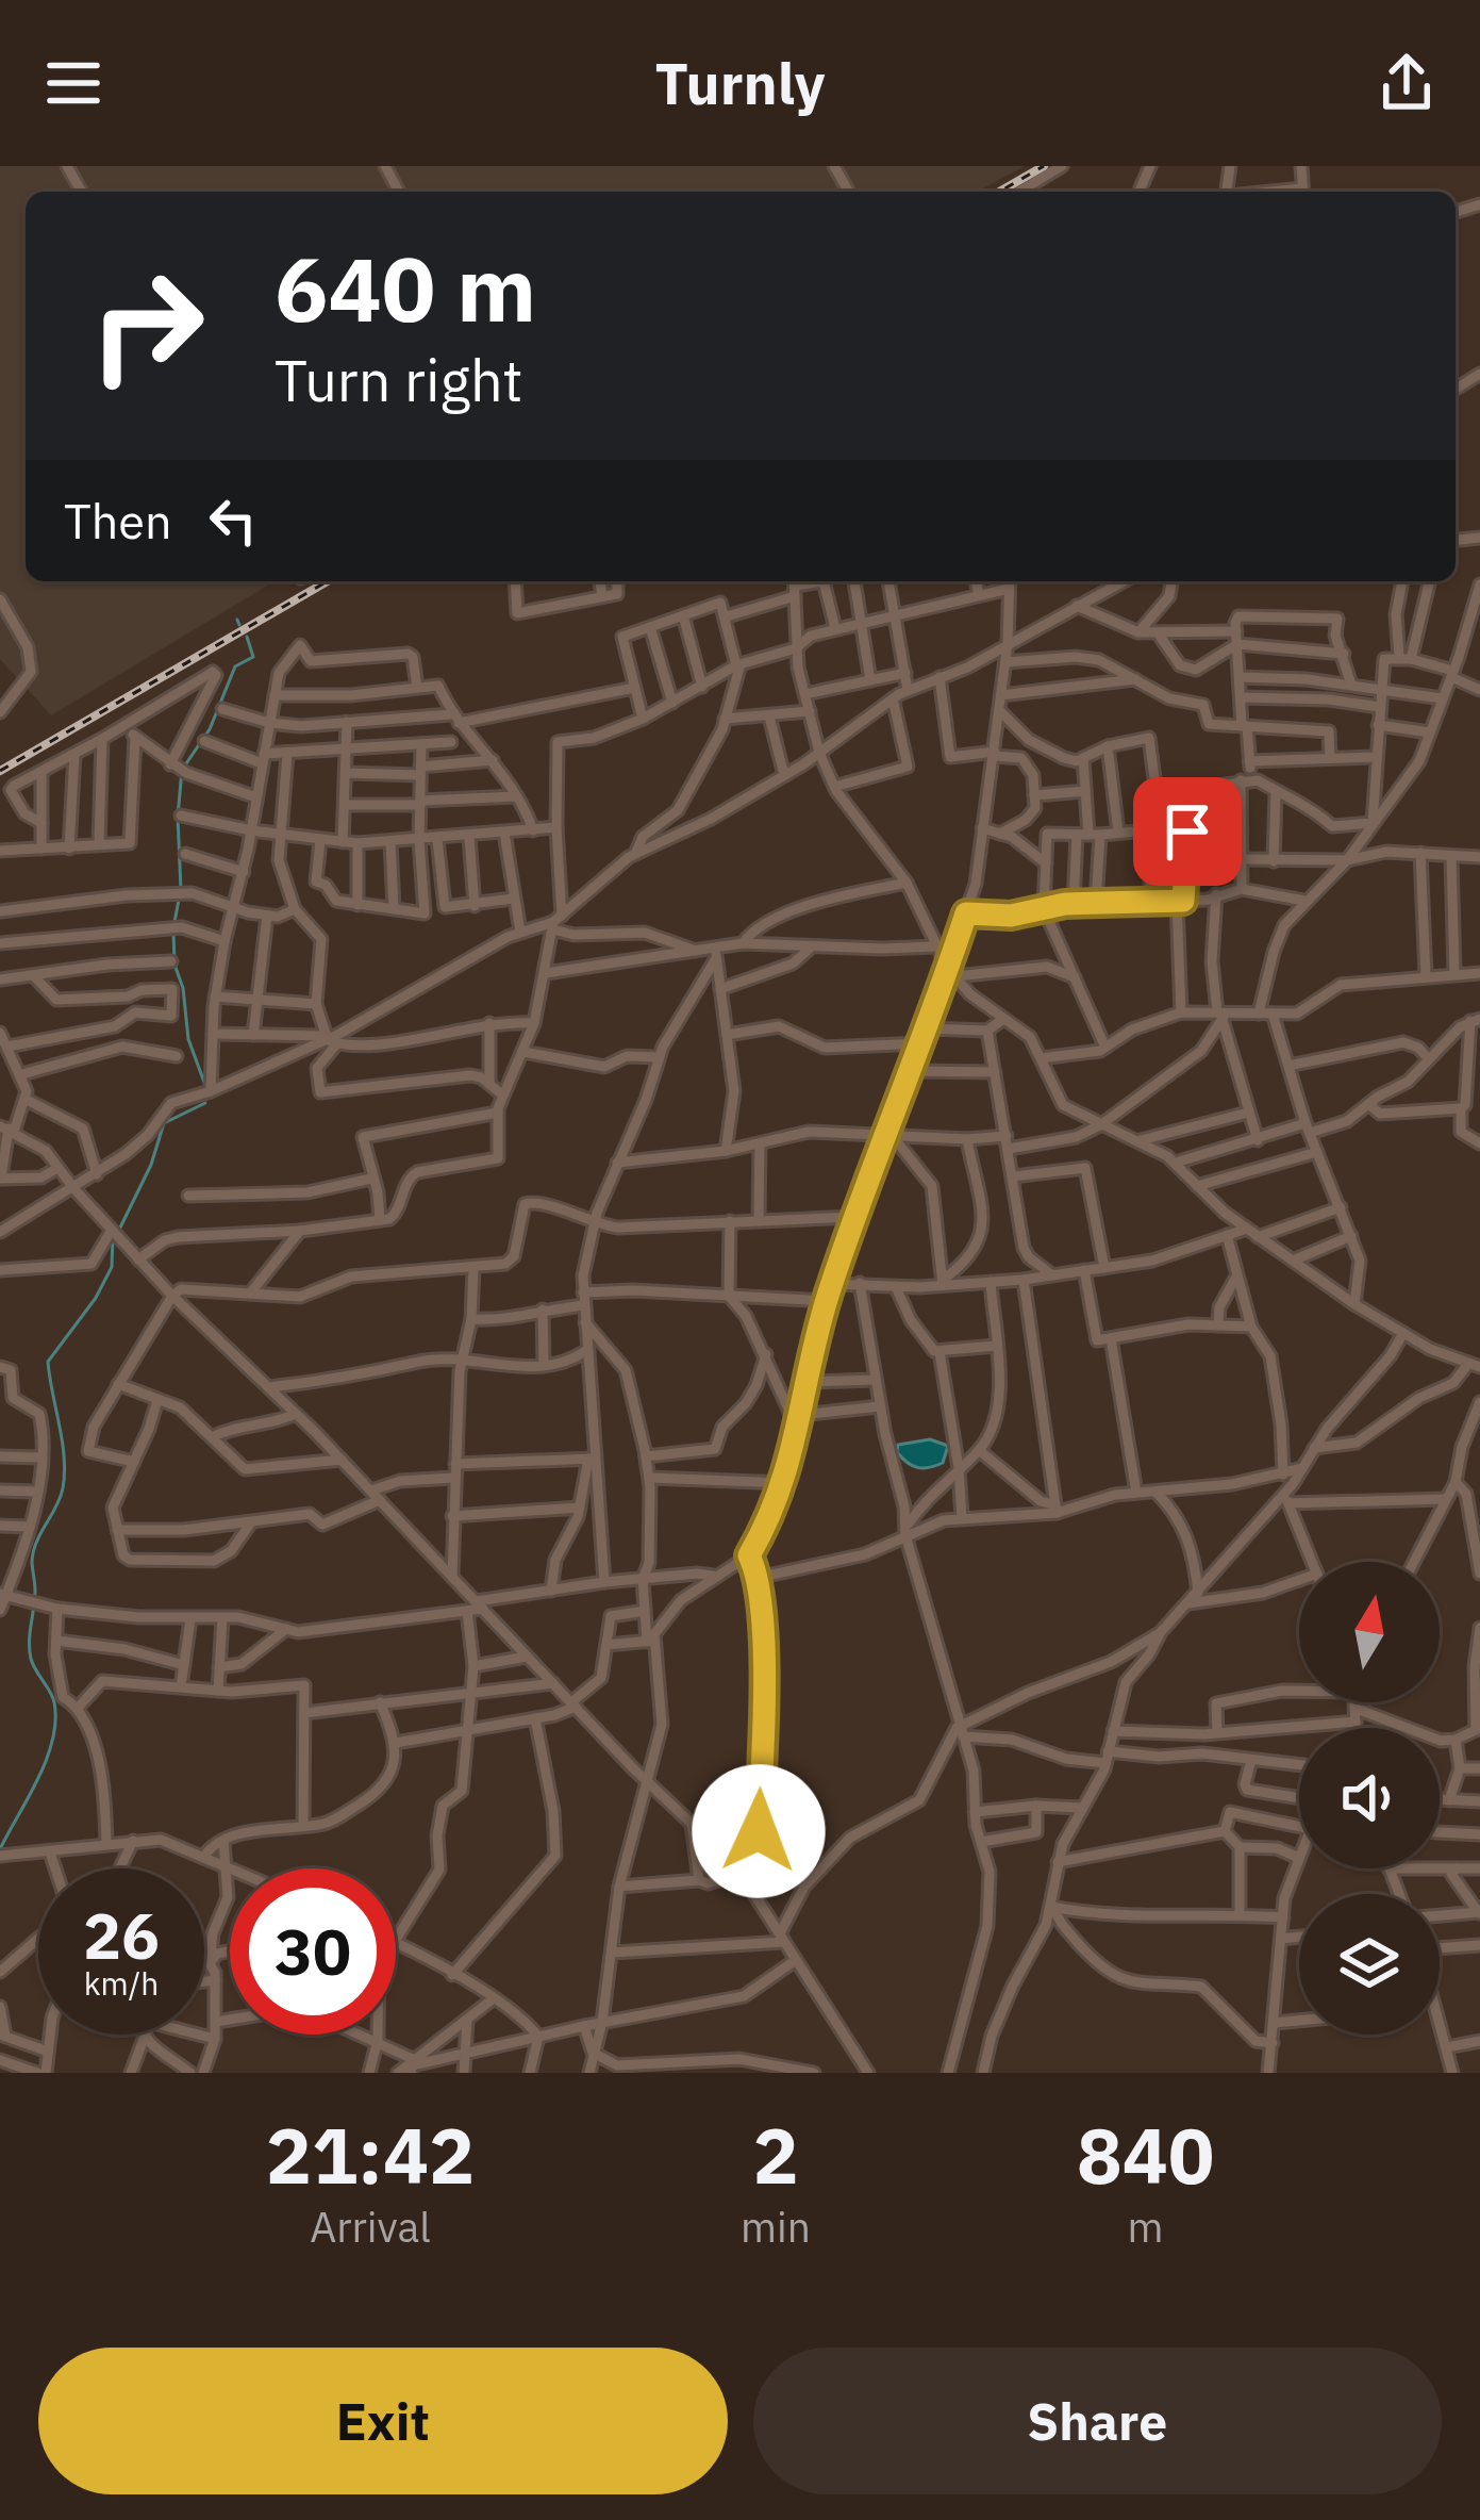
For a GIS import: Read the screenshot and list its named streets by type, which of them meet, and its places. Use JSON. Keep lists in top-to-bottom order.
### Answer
{
  "north": "top",
  "page": {
    "header": "Turnly",
    "turn": ["640 m", "Turn right"],
    "then": "Then",
    "speed": "26 km/h",
    "limit": "30",
    "eta": [
      "21:42",
      "Arrival",
      "2",
      "min",
      "840",
      "m"
    ],
    "buttons": ["Exit", "Share"]
  }
}
